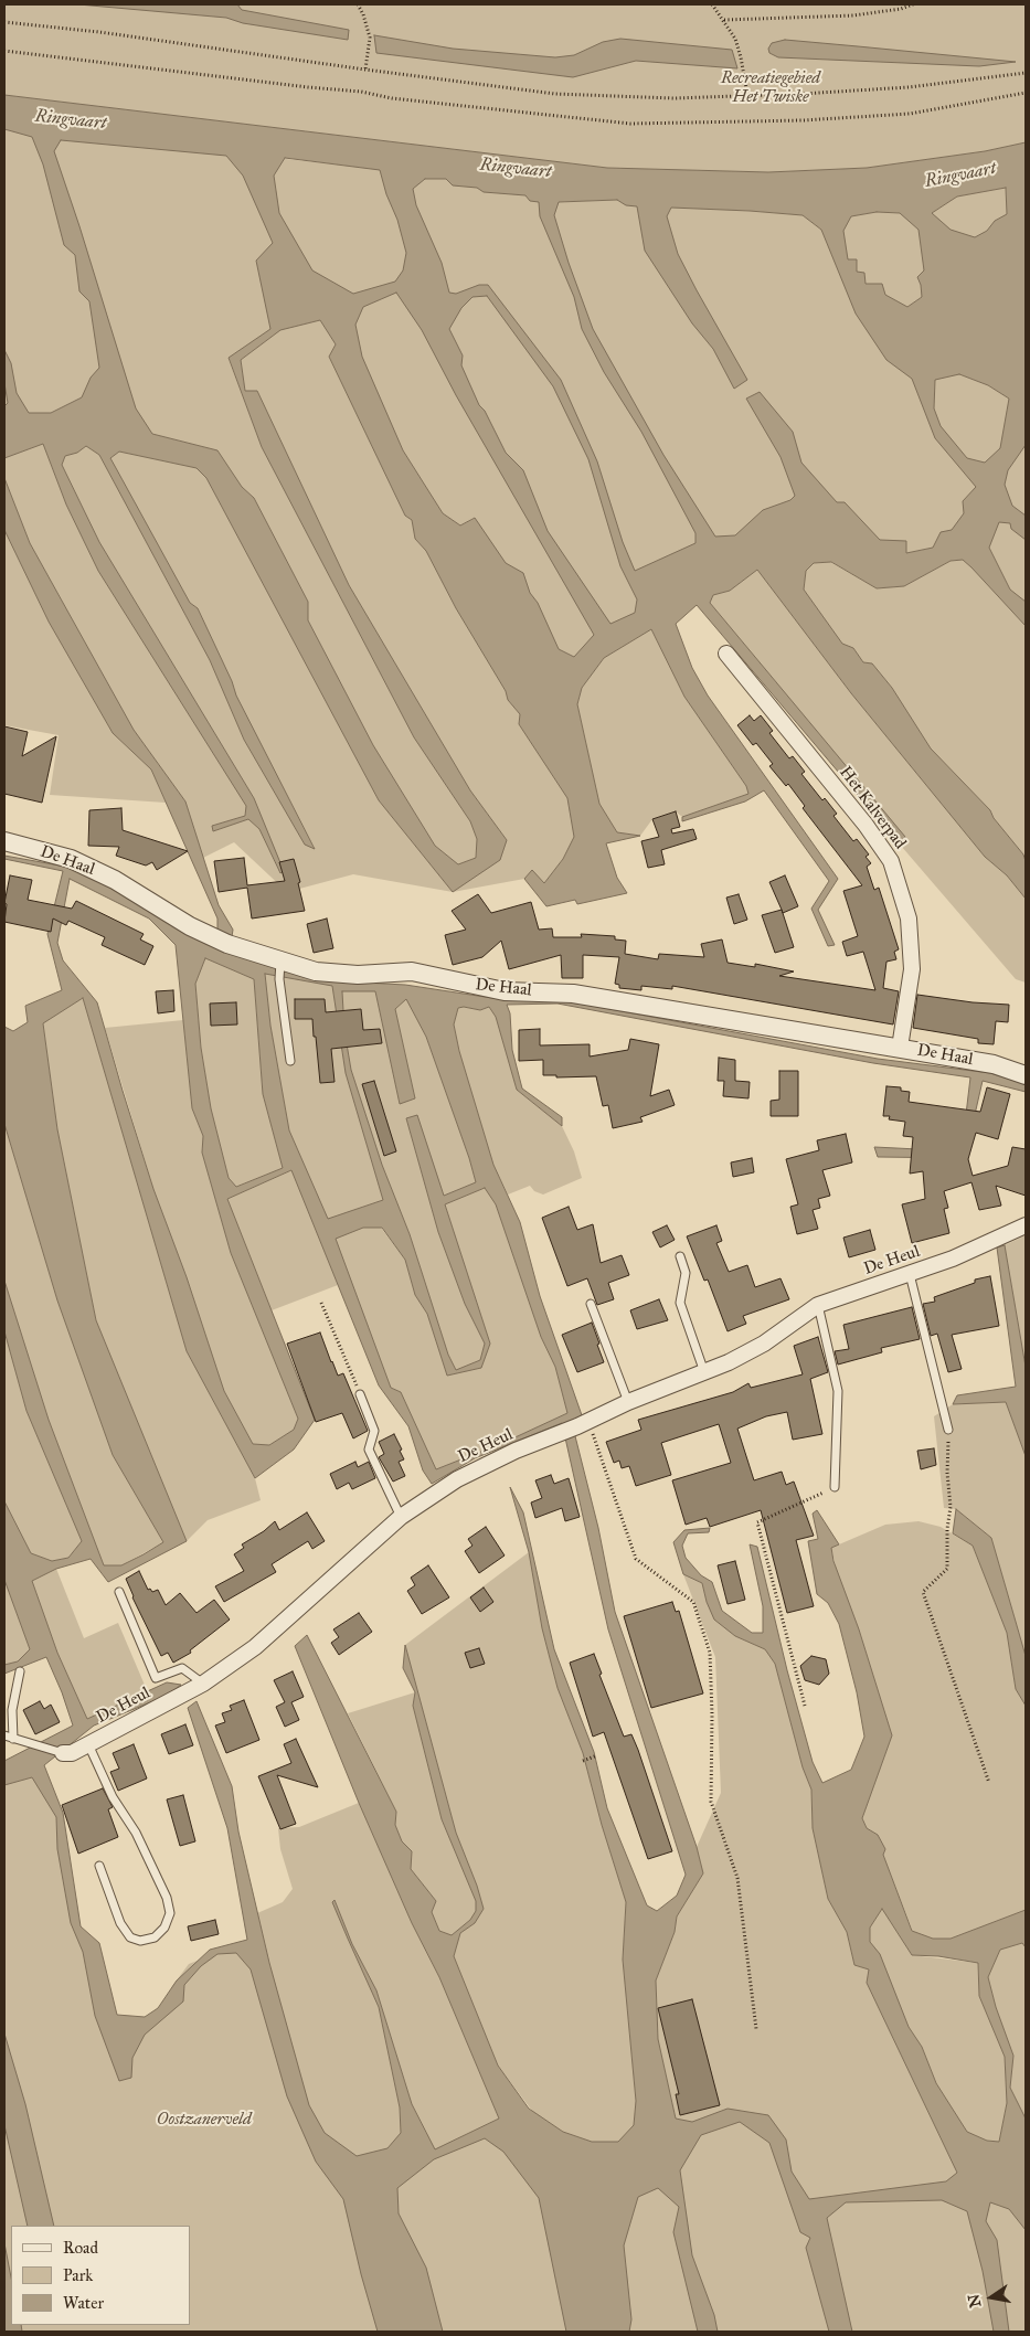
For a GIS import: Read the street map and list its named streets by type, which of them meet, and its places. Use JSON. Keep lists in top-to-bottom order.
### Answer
{
  "streets": {
    "street": ["Het Kalverpad", "De Haal", "De Heul"]
  },
  "crossings": [
    ["Het Kalverpad", "De Haal"]
  ],
  "water": ["Ringvaart"],
  "parks": ["Recreatiegebied Het Twiske", "Oostzanerveld"],
  "legend": ["Road", "Park", "Water"],
  "north": "left"
}
